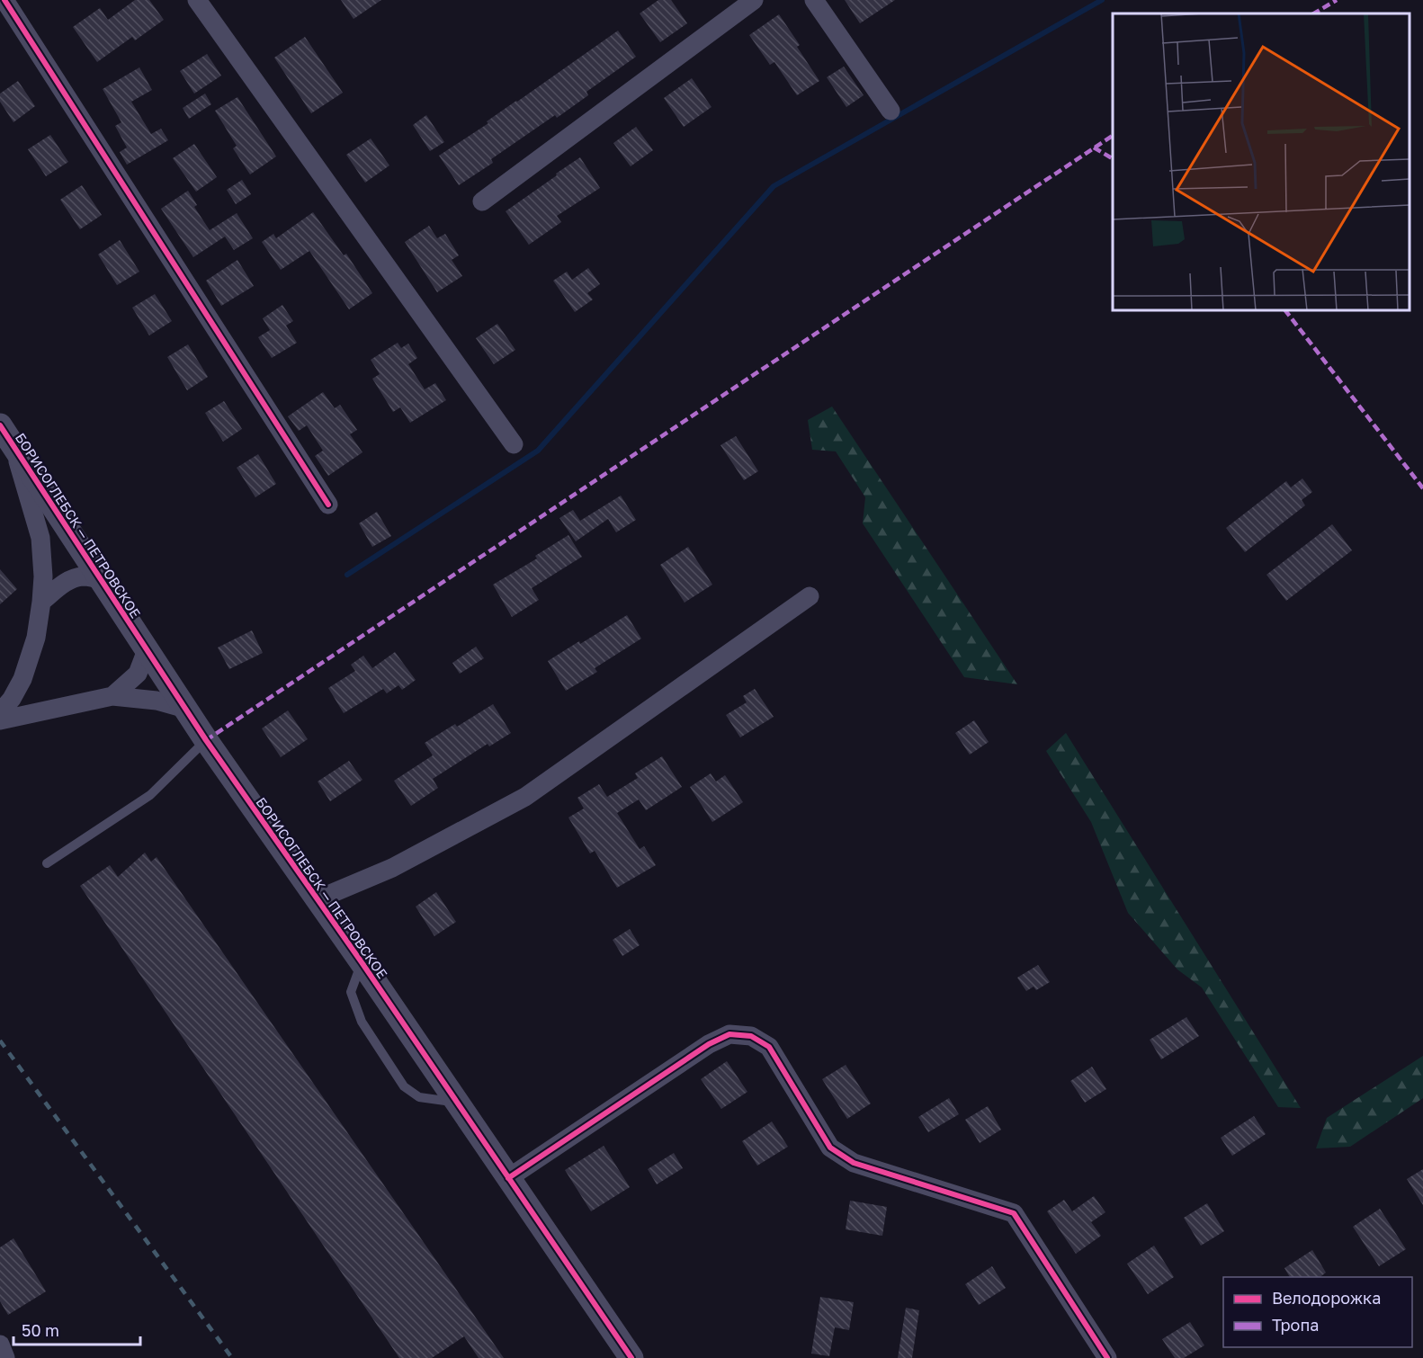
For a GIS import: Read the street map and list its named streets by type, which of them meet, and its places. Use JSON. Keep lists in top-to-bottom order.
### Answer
{
  "streets": {
    "street": ["БОРИСОГЛЕБСК — ПЕТРОВСКОЕ"]
  },
  "legend": ["Велодорожка", "Тропа"],
  "scale_bar": "50 m"
}
